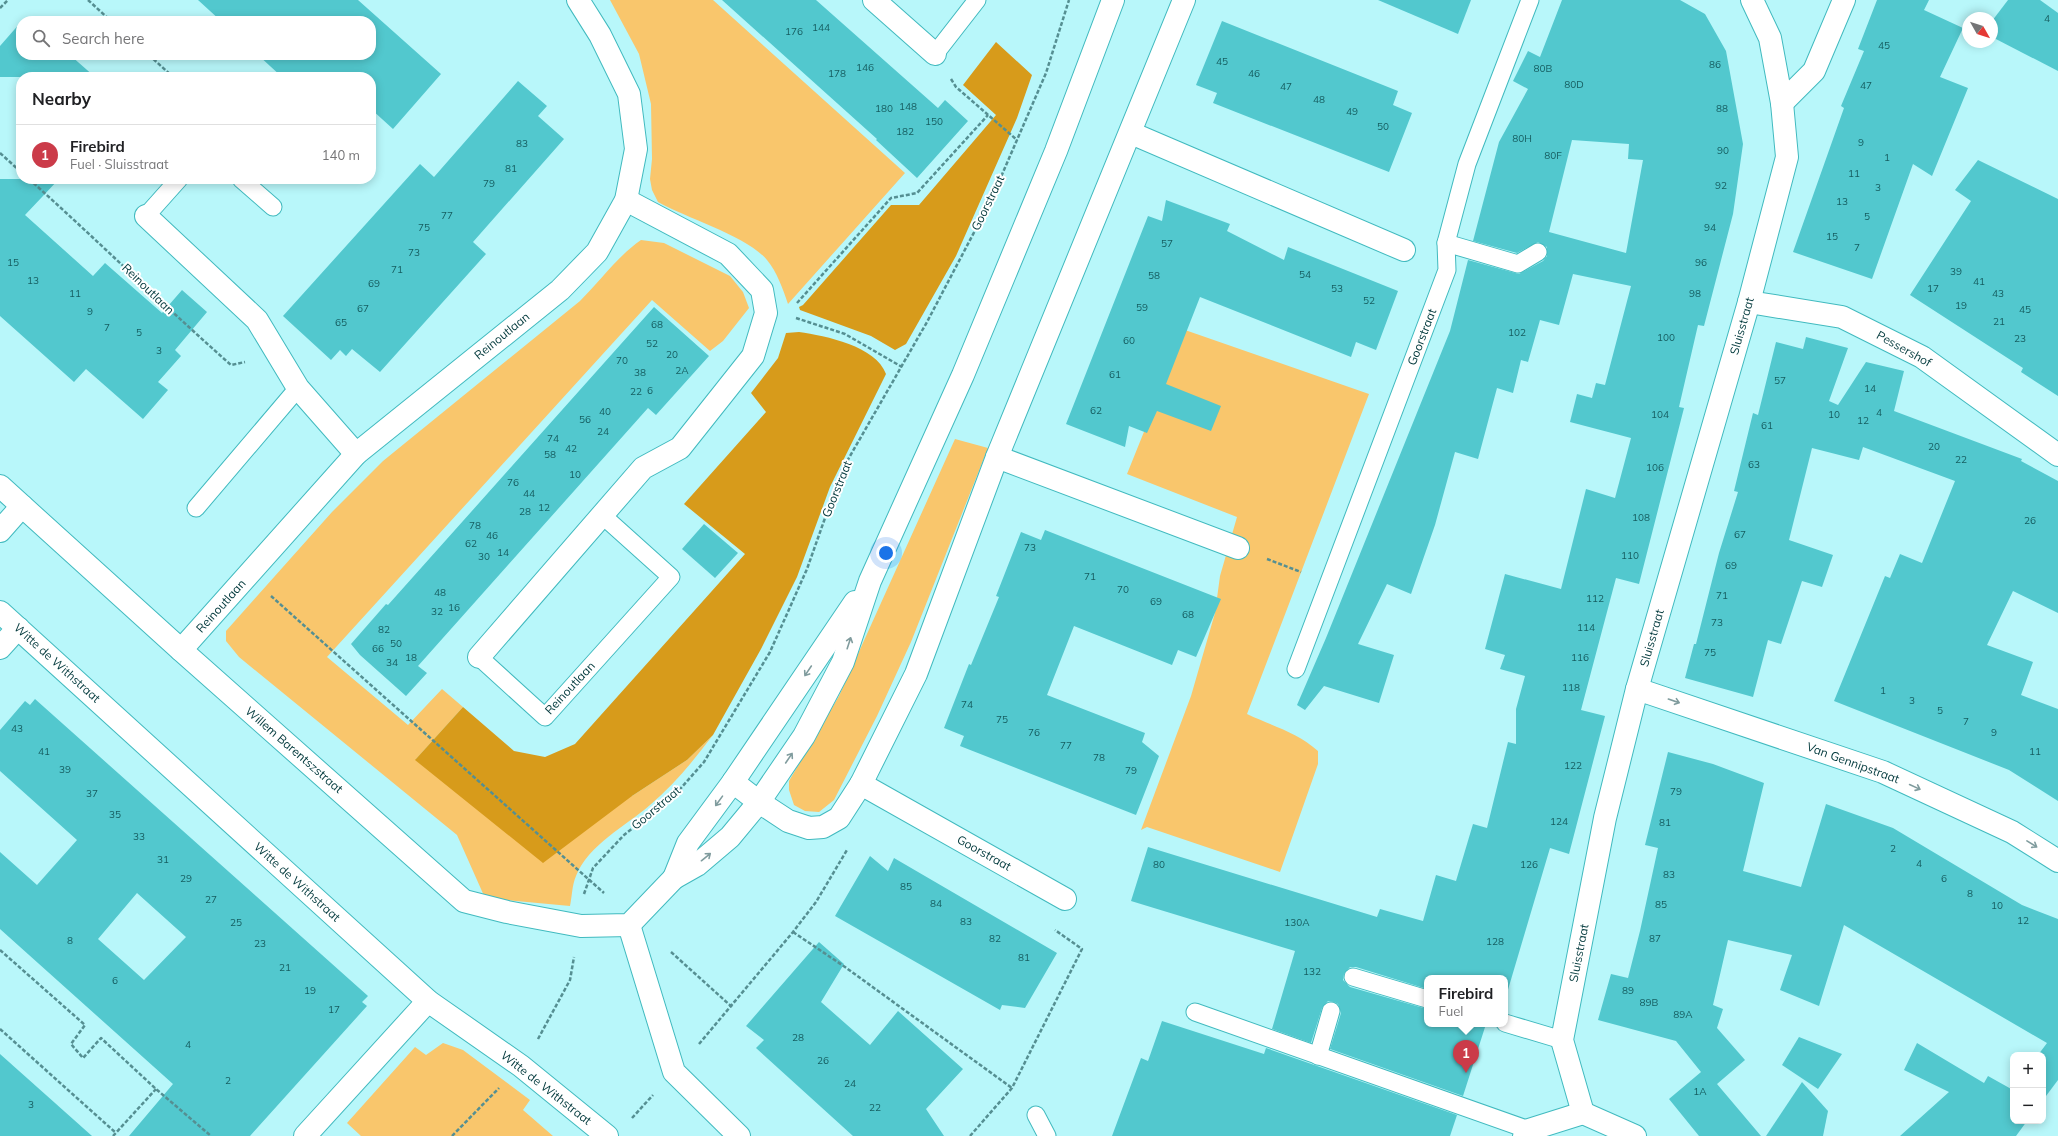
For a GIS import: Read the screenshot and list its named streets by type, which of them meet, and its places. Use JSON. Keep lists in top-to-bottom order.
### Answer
{
  "streets": {
    "street": [
      "Goorstraat",
      "Reinoutlaan",
      "Sluisstraat",
      "Pessershof",
      "Witte de Withstraat",
      "Willem Barentszstraat",
      "Van Gennipstraat"
    ]
  },
  "crossings": [
    ["Goorstraat", "Willem Barentszstraat"],
    ["Reinoutlaan", "Willem Barentszstraat"],
    ["Sluisstraat", "Pessershof"],
    ["Sluisstraat", "Van Gennipstraat"]
  ],
  "one_way": ["Van Gennipstraat"],
  "house_numbers": [
    "4",
    "144",
    "176",
    "45",
    "45",
    "86",
    "146",
    "80B",
    "178",
    "46",
    "80D",
    "47",
    "47",
    "48",
    "148",
    "180",
    "88",
    "49",
    "150",
    "50",
    "182",
    "80H",
    "9",
    "83",
    "90",
    "80F",
    "1",
    "81",
    "11",
    "79",
    "92",
    "3",
    "13",
    "77",
    "5",
    "75",
    "94",
    "15",
    "57",
    "7",
    "73",
    "15",
    "96",
    "71",
    "39",
    "54",
    "58",
    "13",
    "41",
    "69",
    "53",
    "17",
    "11",
    "98",
    "43",
    "52",
    "19",
    "59",
    "67",
    "45",
    "9",
    "21",
    "65",
    "68",
    "7",
    "5",
    "102",
    "100",
    "23",
    "60",
    "52",
    "3",
    "20",
    "70",
    "2A",
    "38",
    "61",
    "57",
    "14",
    "6",
    "22",
    "62",
    "40",
    "4",
    "104",
    "10",
    "56",
    "12",
    "61",
    "24",
    "74",
    "20",
    "42",
    "58",
    "22",
    "63",
    "106",
    "10",
    "76",
    "44",
    "12",
    "28",
    "108",
    "26",
    "78",
    "67",
    "46",
    "62",
    "73",
    "14",
    "110",
    "30",
    "69",
    "71",
    "70",
    "48",
    "71",
    "112",
    "69",
    "16",
    "32",
    "68",
    "73",
    "114",
    "82",
    "50",
    "66",
    "75",
    "18",
    "116",
    "34",
    "118",
    "1",
    "3",
    "74",
    "5",
    "75",
    "7",
    "43",
    "76",
    "9",
    "77",
    "41",
    "11",
    "78",
    "122",
    "39",
    "79",
    "79",
    "37",
    "35",
    "124",
    "81",
    "33",
    "2",
    "31",
    "4",
    "80",
    "126",
    "83",
    "29",
    "6",
    "85",
    "8",
    "27",
    "84",
    "85",
    "10",
    "12",
    "83",
    "25",
    "130A",
    "82",
    "87",
    "8",
    "128",
    "23",
    "81",
    "21",
    "132",
    "6",
    "19",
    "89",
    "89B",
    "17",
    "89A",
    "28",
    "4",
    "26",
    "2",
    "24",
    "1A",
    "3",
    "22"
  ],
  "north": "bottom right",
  "page": {
    "search": "Search here",
    "heading": "Nearby",
    "list": [
      {
        "mark": "1",
        "name": "Firebird",
        "note": "Fuel · Sluisstraat",
        "value": "140 m"
      }
    ],
    "popup": ["Firebird", "Fuel"],
    "pins": "1",
    "map_buttons": ["+", "−"]
  }
}
